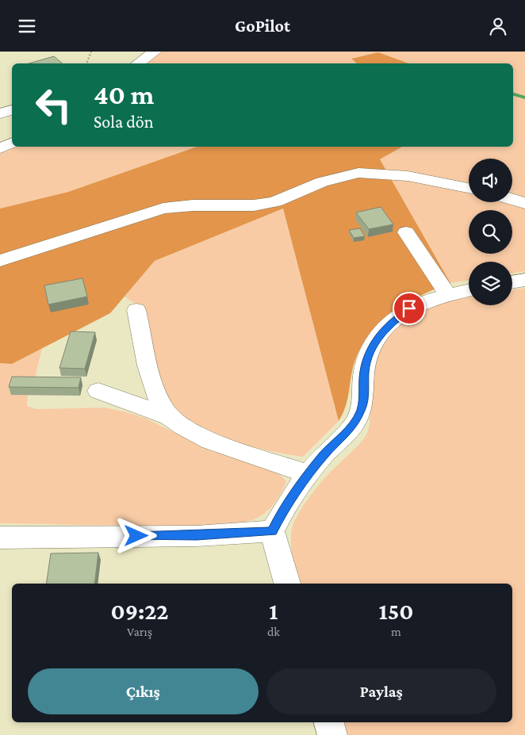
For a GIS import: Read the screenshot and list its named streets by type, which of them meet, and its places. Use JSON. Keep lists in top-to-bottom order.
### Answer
{
  "page": {
    "header": "GoPilot",
    "turn": ["40 m", "Sola dön"],
    "eta": [
      "09:22",
      "Varış",
      "1",
      "dk",
      "150",
      "m"
    ],
    "buttons": ["Çıkış", "Paylaş"]
  }
}
